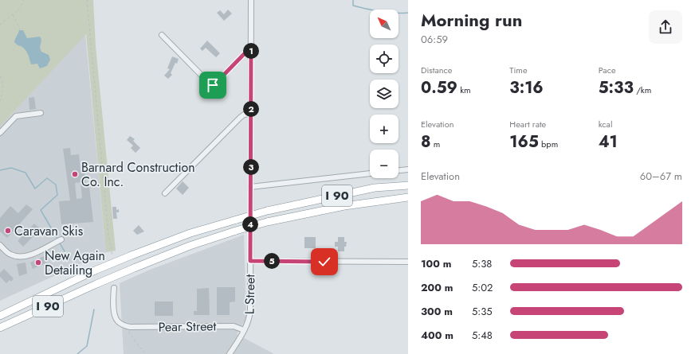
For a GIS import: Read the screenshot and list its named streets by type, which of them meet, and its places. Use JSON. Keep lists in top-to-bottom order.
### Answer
{
  "streets": {
    "highway": ["I 90"],
    "street": ["L Street", "Pear Street"]
  },
  "crossings": [
    ["L Street", "Pear Street"]
  ],
  "places": ["Barnard Construction Co. Inc.", "Caravan Skis", "New Again Detailing"],
  "north": "top left",
  "page": {
    "heading": ["Morning run", "06:59"],
    "map_buttons": ["+", "−"],
    "pins": [
      "1",
      "2",
      "3",
      "4",
      "5"
    ],
    "stats": [
      ["Distance", "0.59 km"],
      ["Time", "3:16"],
      ["Pace", "5:33 /km"],
      ["Elevation", "8 m"],
      ["Heart rate", "165 bpm"],
      ["kcal", "41"]
    ],
    "chart": ["Elevation", "60–67 m"],
    "list": [
      {
        "name": "100 m",
        "note": "5:38"
      },
      {
        "name": "200 m",
        "note": "5:02"
      },
      {
        "name": "300 m",
        "note": "5:35"
      },
      {
        "name": "400 m",
        "note": "5:48"
      }
    ]
  }
}
